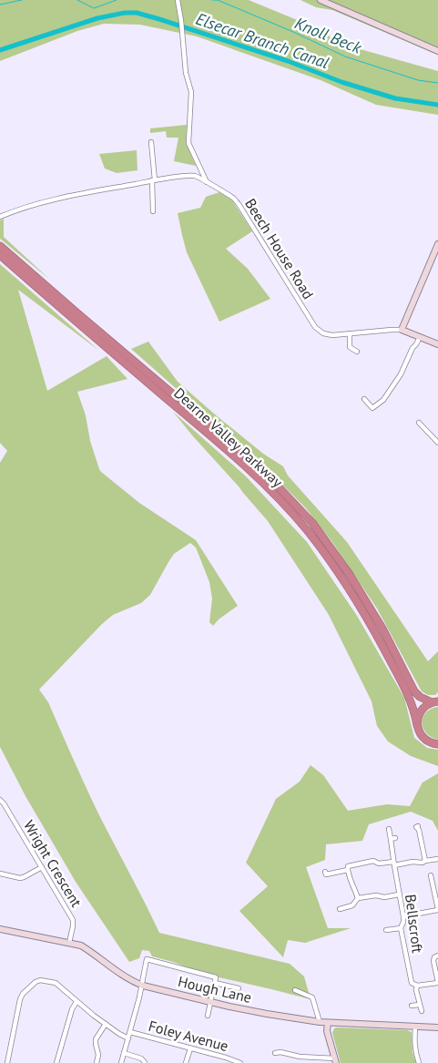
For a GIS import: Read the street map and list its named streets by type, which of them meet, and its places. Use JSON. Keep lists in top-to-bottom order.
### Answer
{
  "streets": {
    "highway": ["Dearne Valley Parkway"],
    "main road": ["Hough Lane"],
    "street": [
      "Beech House Road",
      "Wright Crescent",
      "Bellscroft",
      "Foley Avenue"
    ]
  },
  "crossings": [
    ["Wright Crescent", "Hough Lane"]
  ],
  "water": ["Knoll Beck", "Elsecar Branch Canal"]
}
